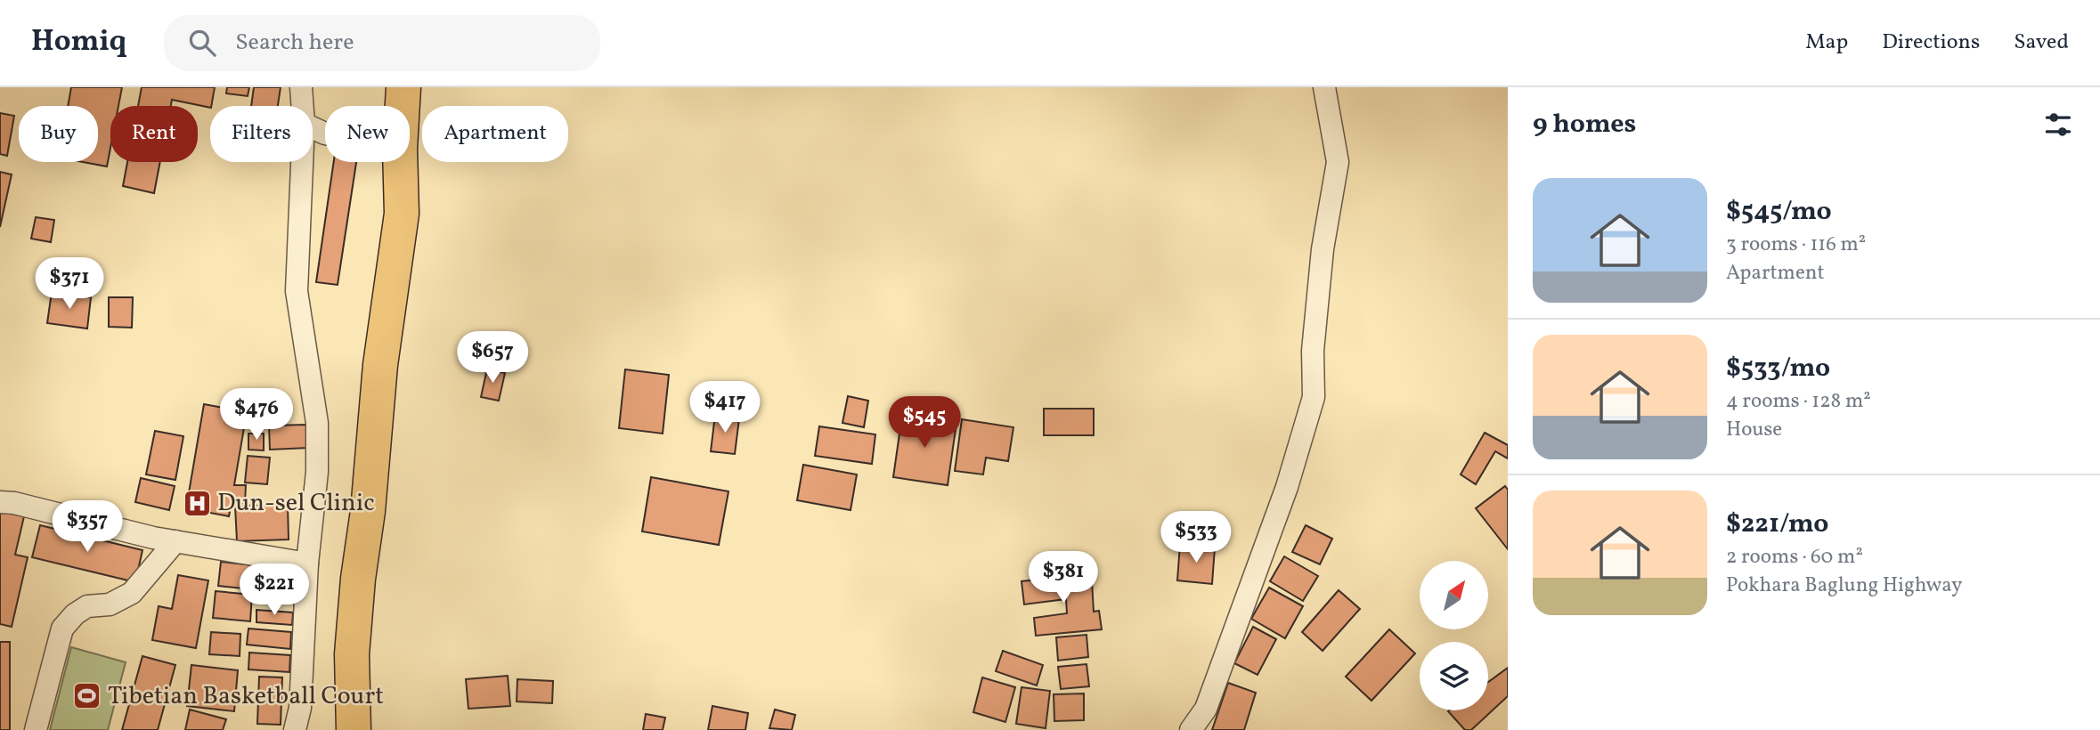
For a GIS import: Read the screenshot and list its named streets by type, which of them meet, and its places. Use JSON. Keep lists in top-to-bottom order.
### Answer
{
  "places": {
    "hospital": ["Dun-sel Clinic"],
    "sports": ["Tibetian Basketball Court"]
  },
  "north": "top right",
  "page": {
    "header": "Homiq",
    "search": "Search here",
    "nav": ["Map", "Directions", "Saved"],
    "heading": "9 homes",
    "chip": [
      "Buy",
      "Rent",
      "Filters",
      "New",
      "Apartment"
    ],
    "list": [
      {
        "name": "$545/mo",
        "note": "3 rooms · 116 m² · Apartment"
      },
      {
        "name": "$533/mo",
        "note": "4 rooms · 128 m² · House"
      },
      {
        "name": "$221/mo",
        "note": "2 rooms · 60 m² · Pokhara Baglung Highway"
      }
    ],
    "price": [
      "$371",
      "$657",
      "$417",
      "$476",
      "$545",
      "$357",
      "$533",
      "$381",
      "$221"
    ]
  }
}
